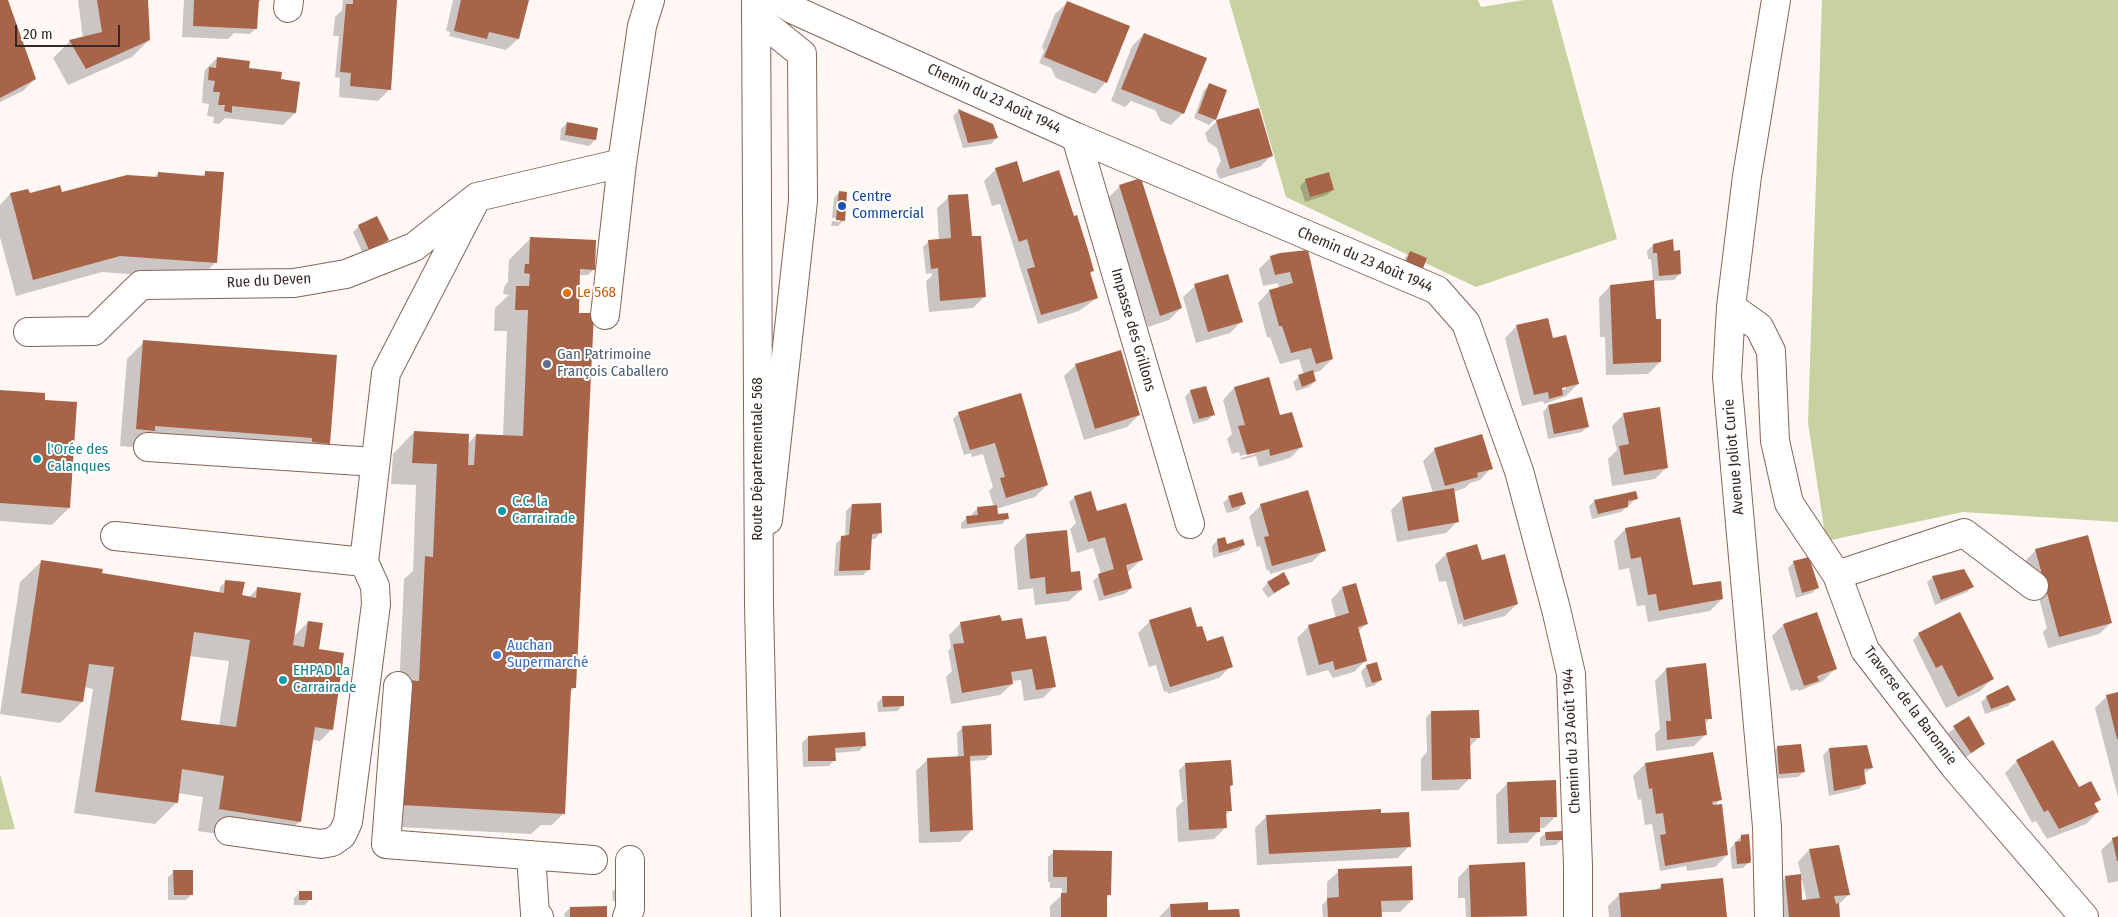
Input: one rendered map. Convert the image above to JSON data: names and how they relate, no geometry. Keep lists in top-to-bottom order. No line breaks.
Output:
{"streets":{"street":["Chemin du 23 Août 1944","Rue du Deven","Impasse des Grillons","Avenue Joliot Curie","Route Départementale 568","Traverse de la Baronnie"]},"crossings":[["Chemin du 23 Août 1944","Impasse des Grillons"],["Avenue Joliot Curie","Traverse de la Baronnie"]],"places":["Centre Commercial","Le 568","Gan Patrimoine François Caballero","l'Orée des Calanques","C.C. la Carrairade","Auchan Supermarché","EHPAD La Carrairade"],"scale_bar":"20 m"}
